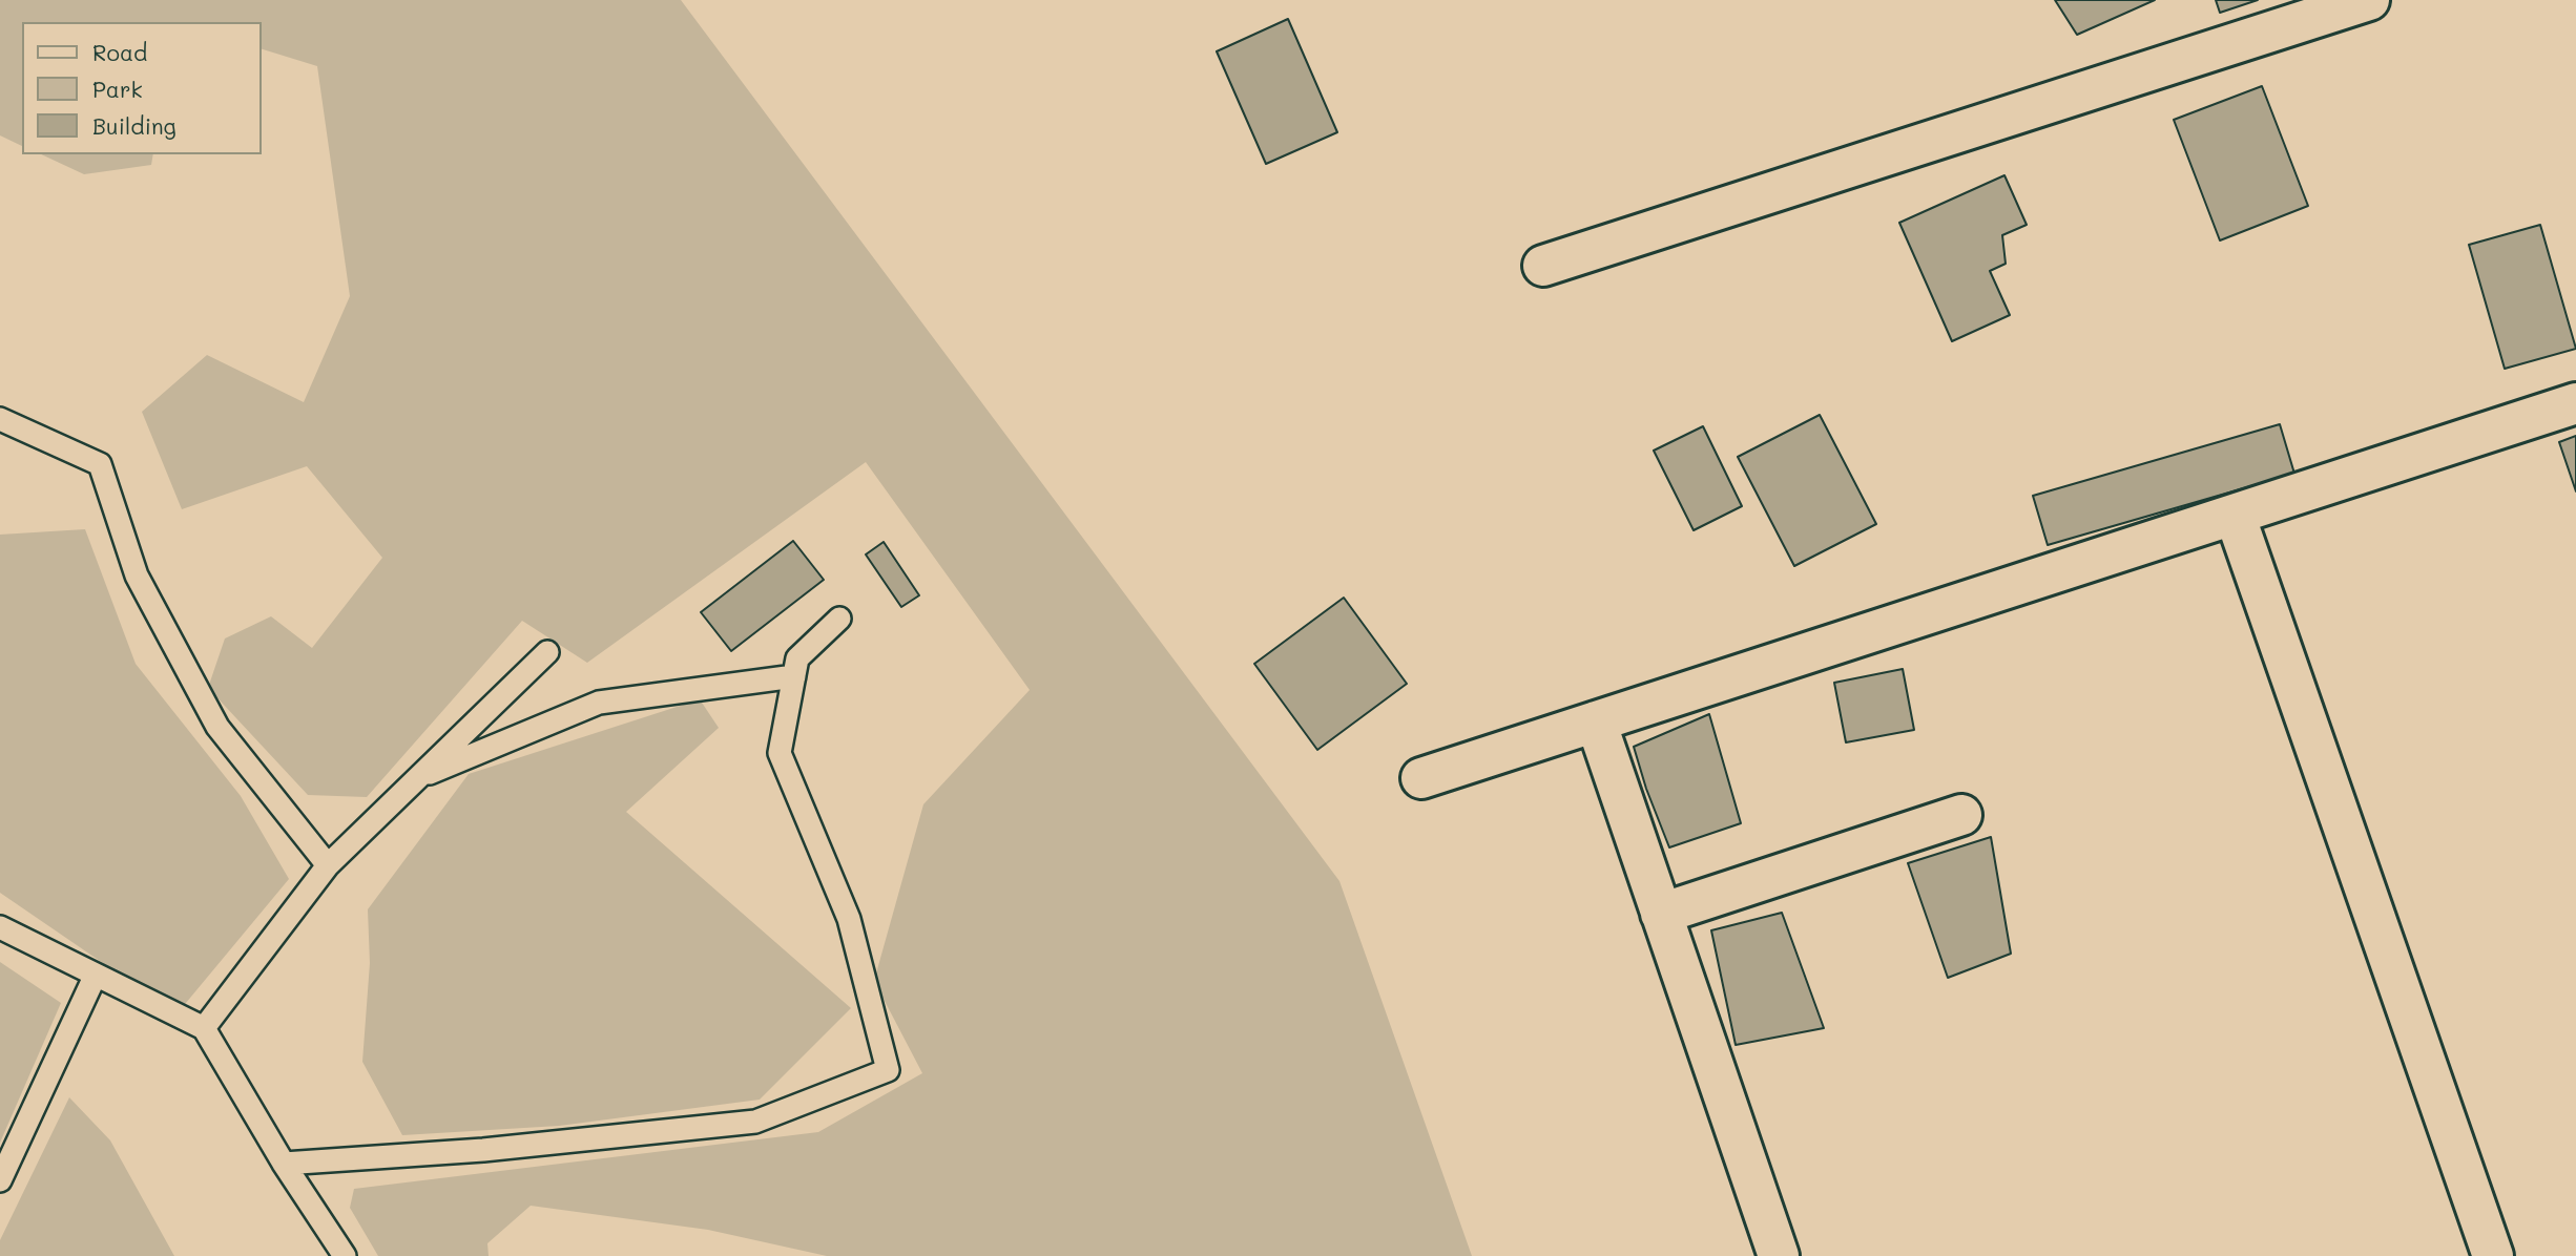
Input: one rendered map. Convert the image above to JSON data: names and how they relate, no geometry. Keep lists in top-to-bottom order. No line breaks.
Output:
{"legend":["Road","Park","Building"]}
